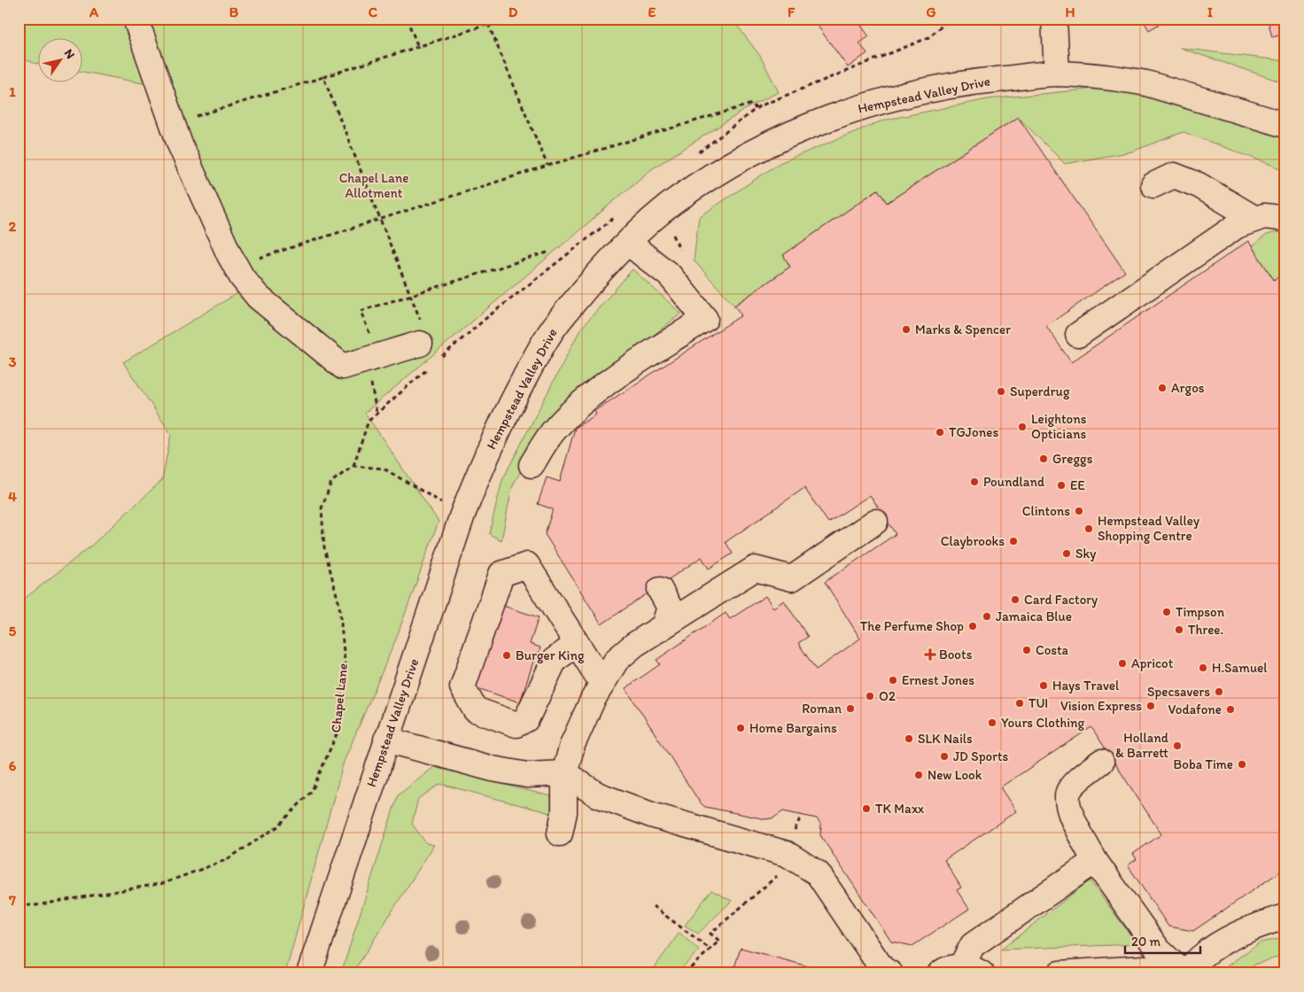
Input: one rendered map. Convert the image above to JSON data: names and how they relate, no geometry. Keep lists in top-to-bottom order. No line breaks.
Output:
{"streets":{"street":["Hempstead Valley Drive"],"path":["Chapel Lane"]},"crossings":[["Hempstead Valley Drive","Chapel Lane"]],"parks":["Chapel Lane Allotment"],"places":{"other":["Marks & Spencer","Argos","Superdrug","Leightons Opticians","TGJones","Greggs","Poundland","EE","Clintons","Hempstead Valley Shopping Centre","Claybrooks","Sky","Card Factory","Timpson","Jamaica Blue","The Perfume Shop","Three.","Costa","Burger King","Apricot","H.Samuel","Ernest Jones","Hays Travel","Specsavers","O2","TUI","Vision Express","Roman","Vodafone","Yours Clothing","Home Bargains","SLK Nails","Holland & Barrett","JD Sports","Boba Time","New Look","TK Maxx"],"health":["Boots"]},"scale_bar":"20 m","north":"top right","grid":{"columns":["A","B","C","D","E","F","G","H","I"],"rows":["1","2","3","4","5","6","7"]}}
